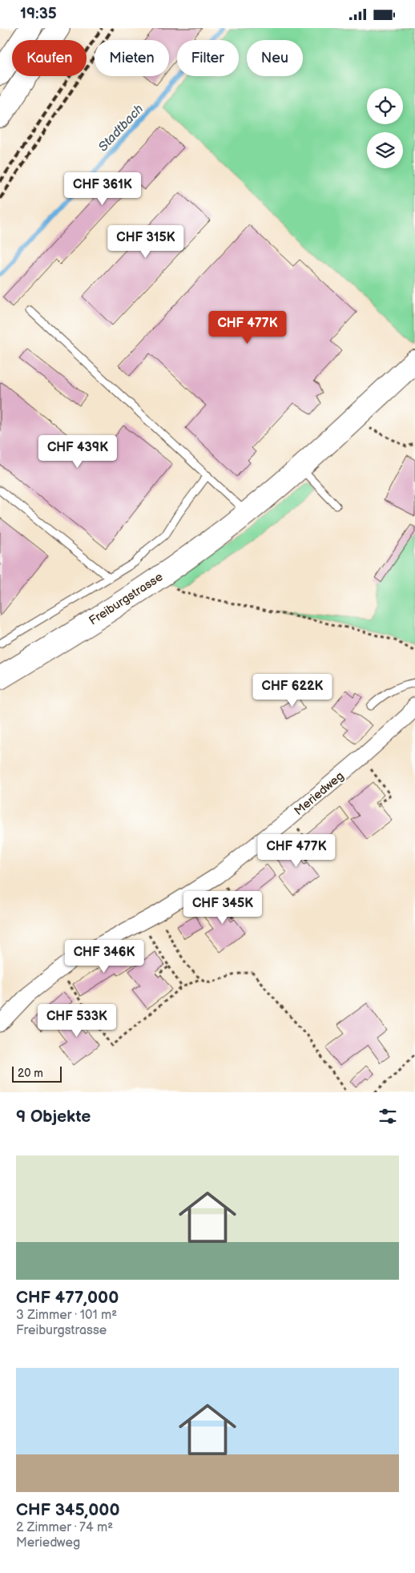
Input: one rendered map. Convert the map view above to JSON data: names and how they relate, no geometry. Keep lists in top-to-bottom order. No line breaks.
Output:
{"streets":{"main road":["Freiburgstrasse"],"street":["Meriedweg"]},"water":["Stadtbach"],"scale_bar":"20 m","page":{"status":"19:35","chip":["Kaufen","Mieten","Filter","Neu"],"price":["CHF 361K","CHF 315K","CHF 477K","CHF 439K","CHF 622K","CHF 477K","CHF 345K","CHF 346K","CHF 533K"],"scale":"20 m","heading":"9 Objekte","list":[{"name":"CHF 477,000","note":"3 Zimmer · 101 m² · Freiburgstrasse"},{"name":"CHF 345,000","note":"2 Zimmer · 74 m² · Meriedweg"}]}}
